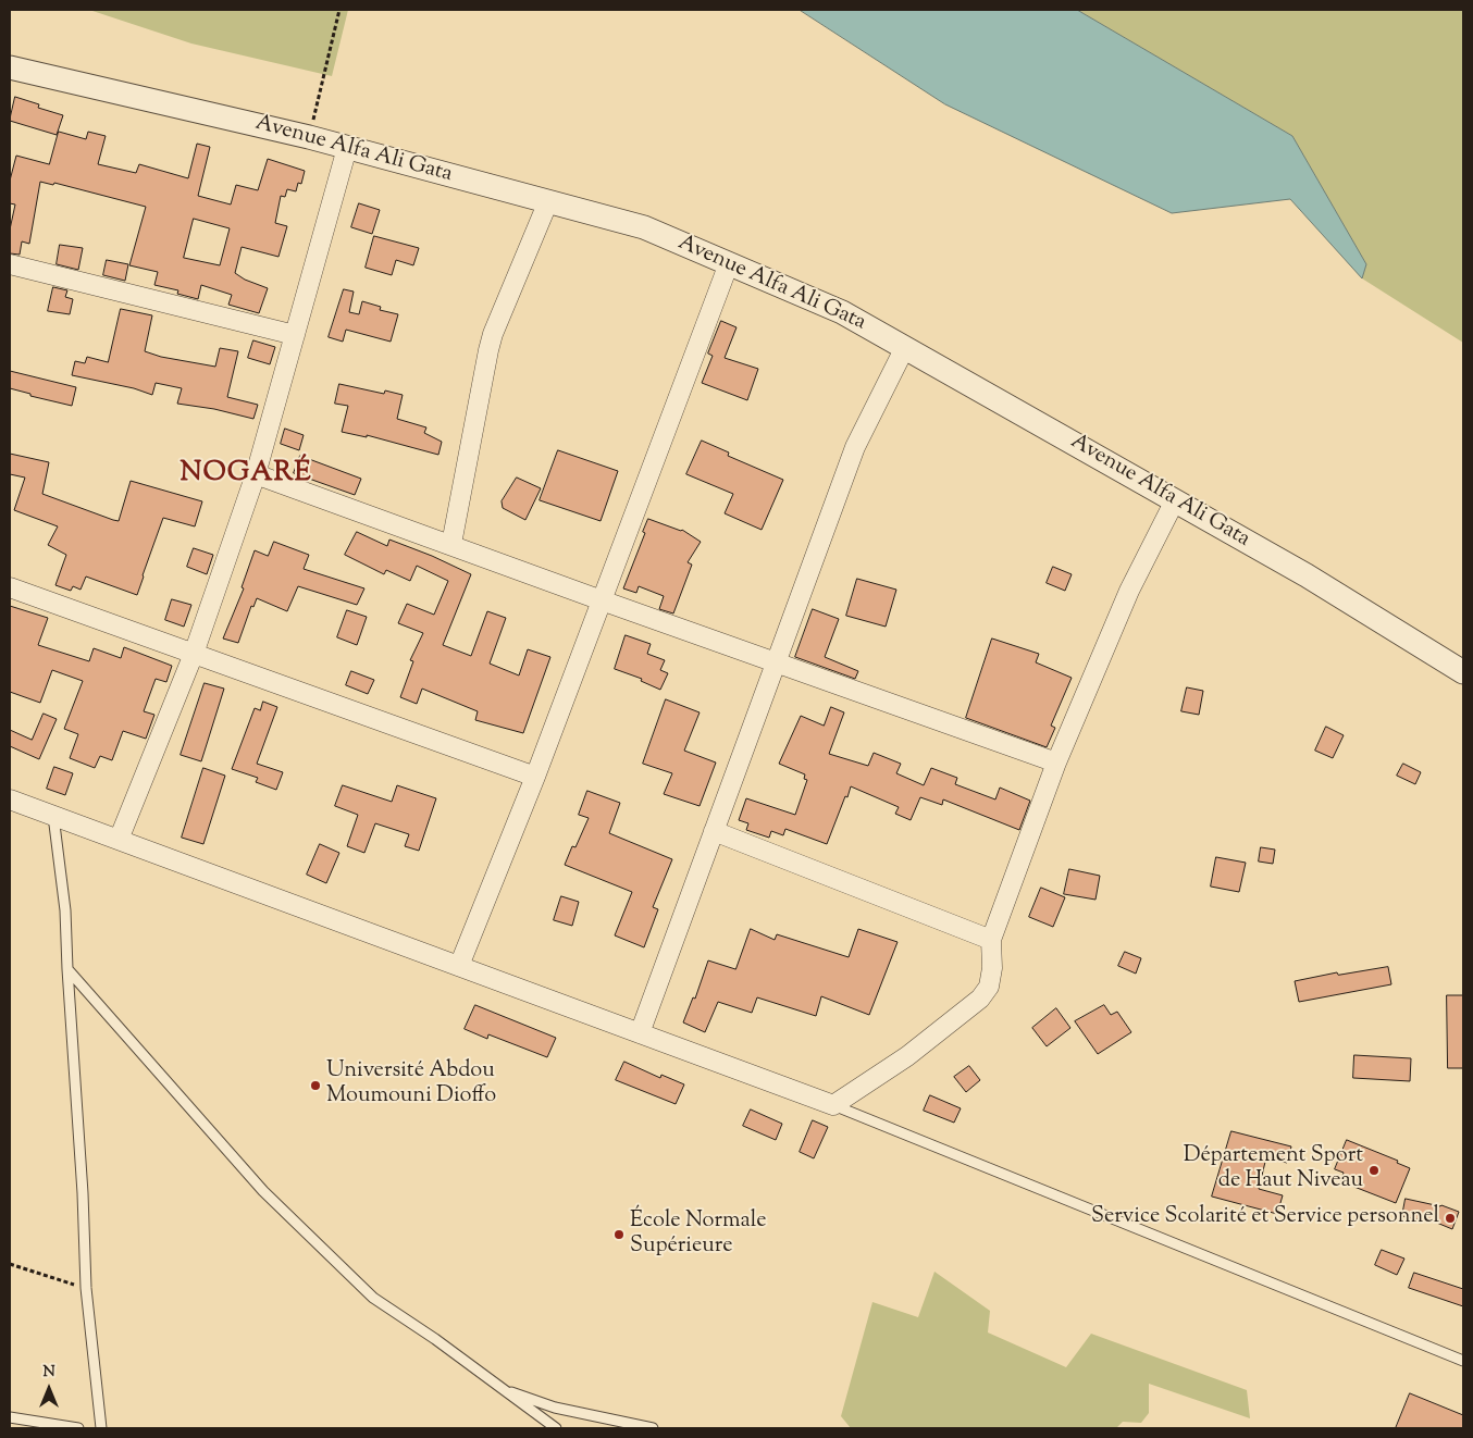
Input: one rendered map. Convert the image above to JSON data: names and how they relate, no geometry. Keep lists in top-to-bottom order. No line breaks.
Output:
{"streets":{"street":["Avenue Alfa Ali Gata"]},"districts":["NOGARÉ"],"places":["Université Abdou Moumouni Dioffo","Département Sport de Haut Niveau","Service Scolarité et Service personnel","École Normale Supérieure"],"north":"top"}
